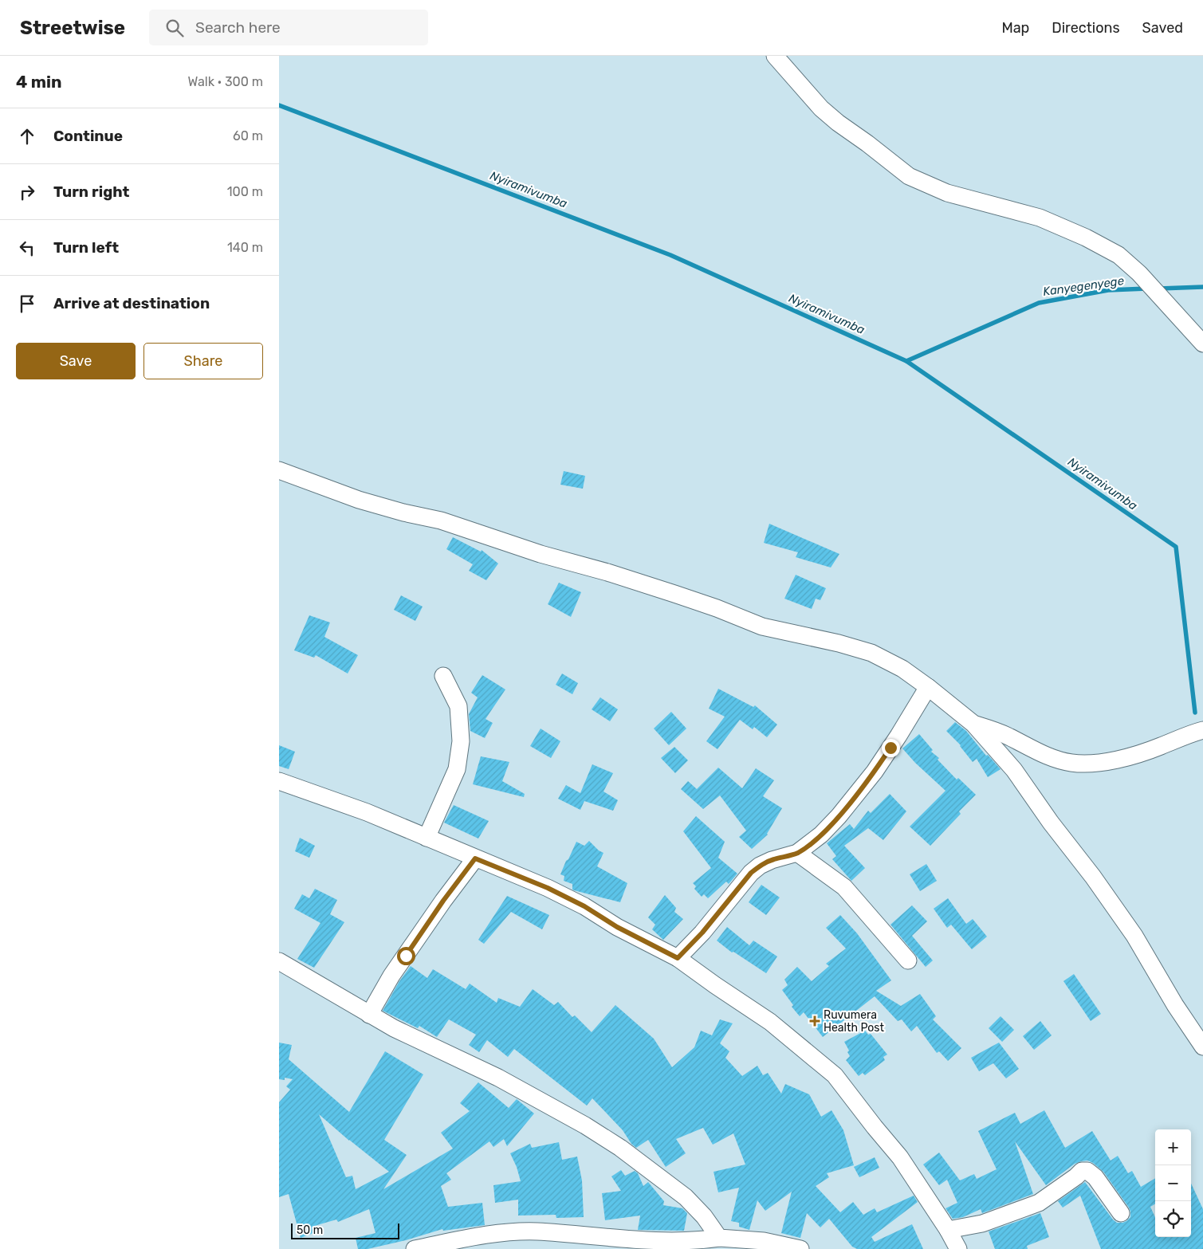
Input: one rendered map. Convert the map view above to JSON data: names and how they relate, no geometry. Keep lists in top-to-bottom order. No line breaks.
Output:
{"water":["Nyiramivumba","Kanyegenyege"],"places":{"health":["Ruvumera Health Post"]},"scale_bar":"50 m","page":{"header":"Streetwise","search":"Search here","nav":["Map","Directions","Saved"],"heading":["4 min","Walk · 300 m"],"list":[["Continue","60 m"],["Turn right","100 m"],["Turn left","140 m"],"Arrive at destination"],"buttons":["Save","Share"],"map_buttons":["+","−"],"scale":"50 m"}}
